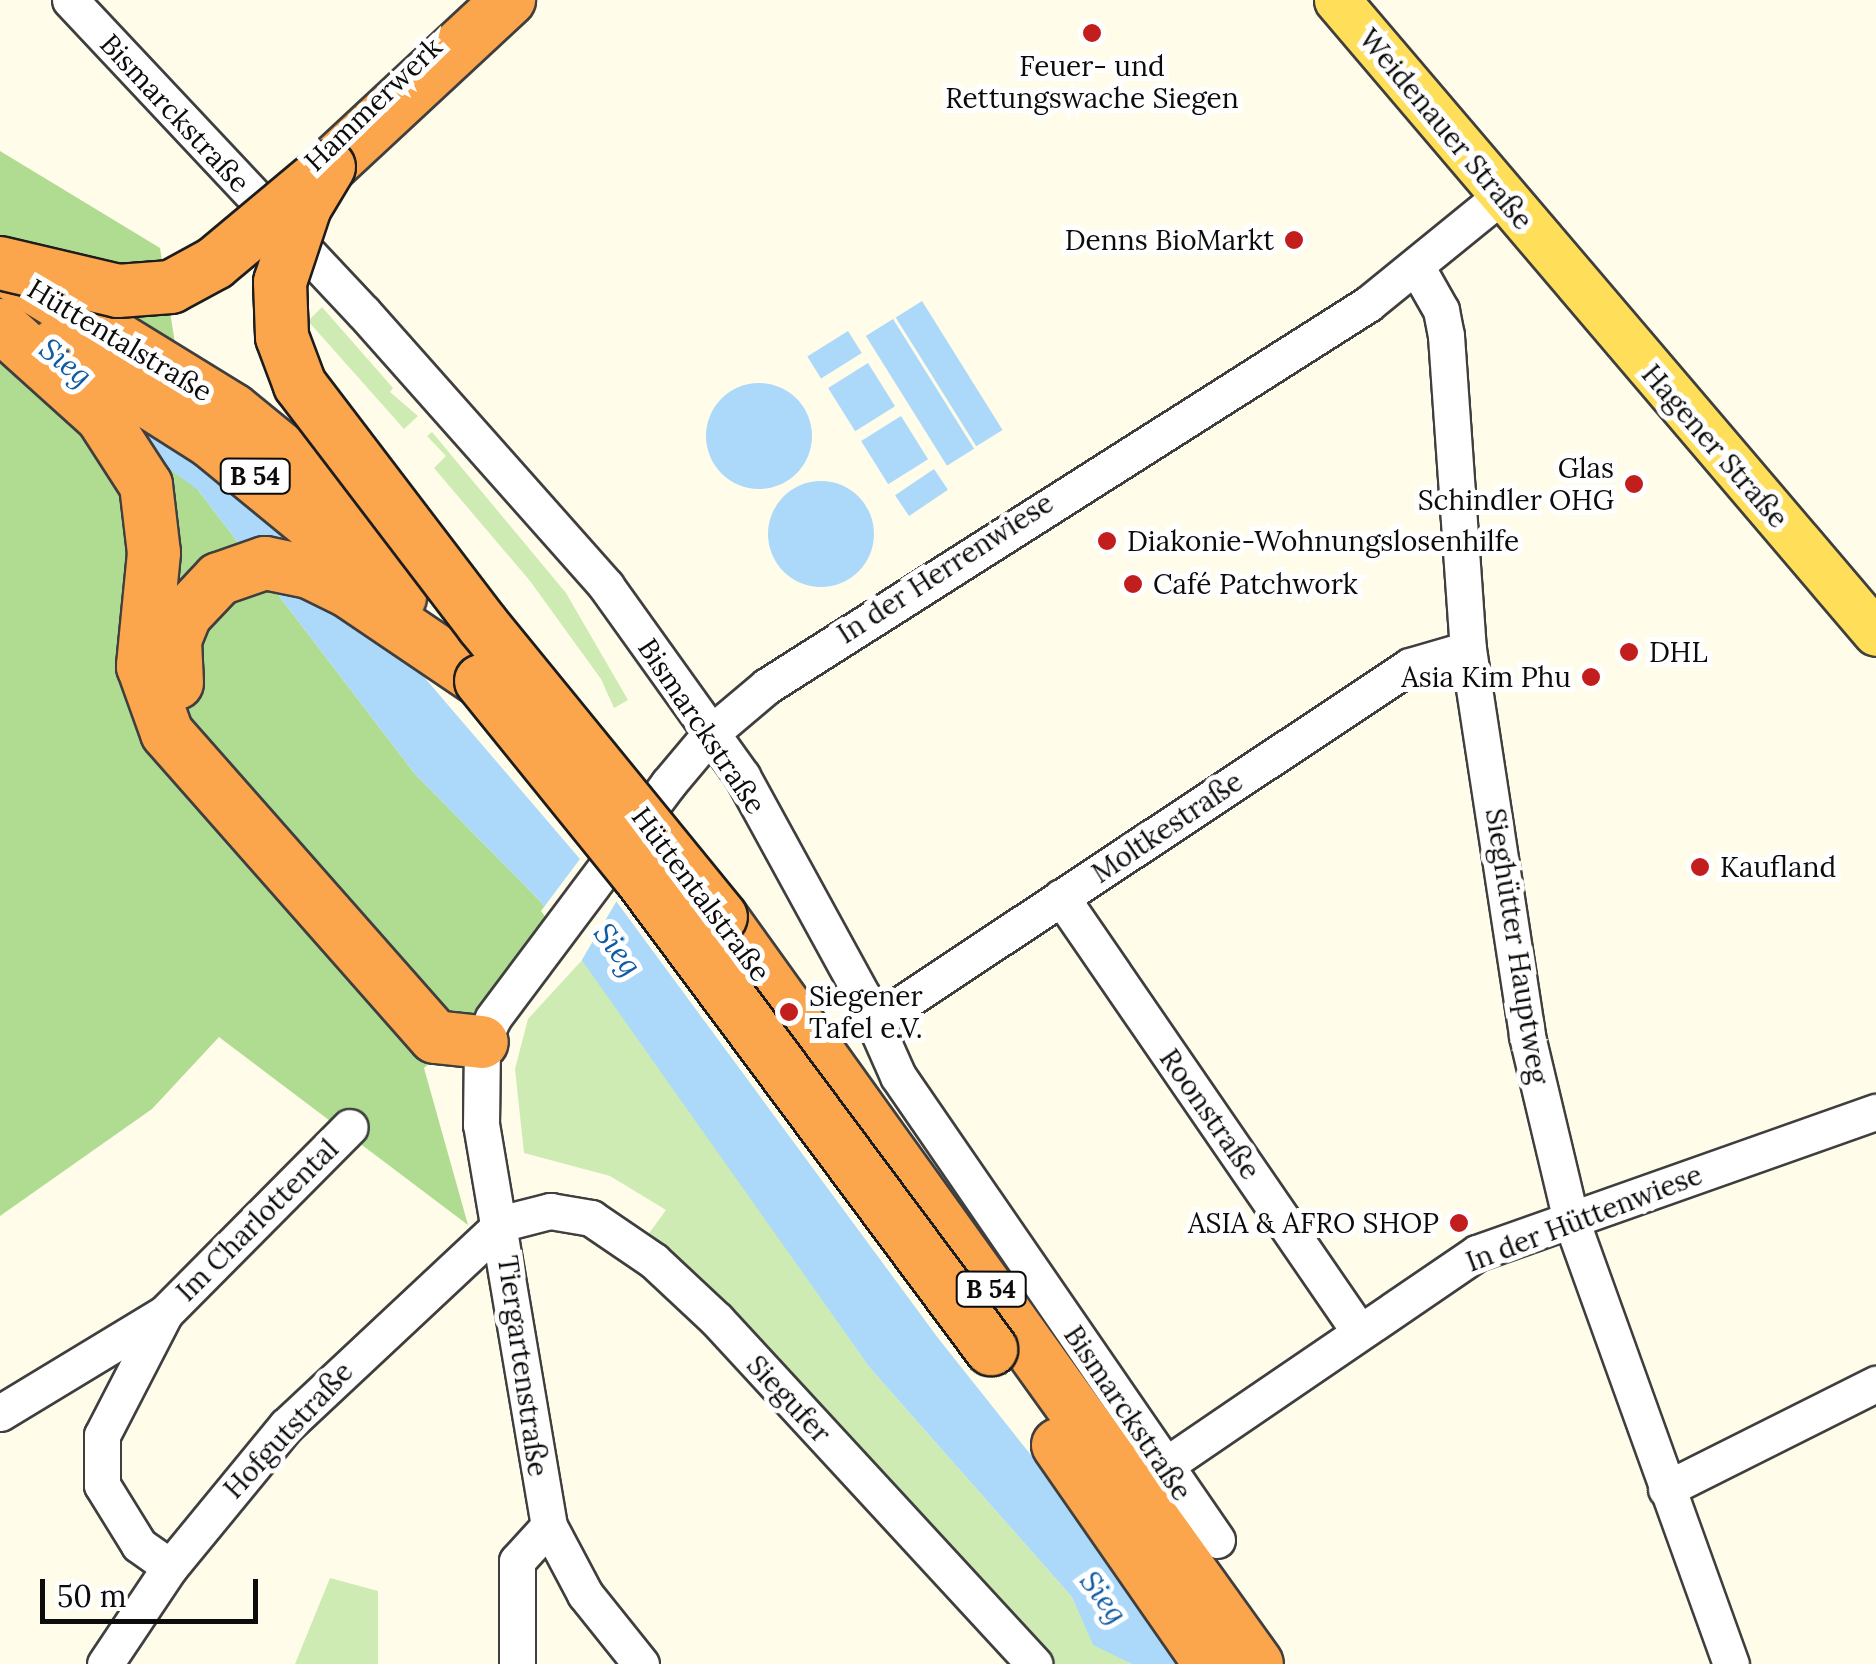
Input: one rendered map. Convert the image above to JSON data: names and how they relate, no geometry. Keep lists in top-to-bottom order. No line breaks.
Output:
{"streets":{"highway":["Hüttentalstraße","B 54"],"main road":["Weidenauer Straße","Hagener Straße"],"street":["Hammerwerk","Bismarckstraße","In der Herrenwiese","Moltkestraße","Sieghütter Hauptweg","Roonstraße","In der Hüttenwiese","Im Charlottental","Tiergartenstraße","Siegufer","Hofgutstraße"]},"crossings":[["Hammerwerk","Bismarckstraße"],["Bismarckstraße","In der Herrenwiese"],["Bismarckstraße","Moltkestraße"],["Bismarckstraße","In der Hüttenwiese"],["Weidenauer Straße","Hagener Straße"],["Weidenauer Straße","In der Herrenwiese"],["In der Herrenwiese","Sieghütter Hauptweg"],["In der Herrenwiese","Tiergartenstraße"],["Moltkestraße","Sieghütter Hauptweg"],["Moltkestraße","Roonstraße"],["Sieghütter Hauptweg","In der Hüttenwiese"],["Roonstraße","In der Hüttenwiese"],["Im Charlottental","Hofgutstraße"],["Tiergartenstraße","Siegufer"],["Tiergartenstraße","Hofgutstraße"],["Siegufer","Hofgutstraße"]],"water":["Sieg"],"places":["Feuer- und Rettungswache Siegen","Denns BioMarkt","Glas Schindler OHG","Diakonie-Wohnungslosenhilfe","Café Patchwork","DHL","Asia Kim Phu","Kaufland","Siegener Tafel e.V.","ASIA & AFRO SHOP"],"scale_bar":"50 m"}
